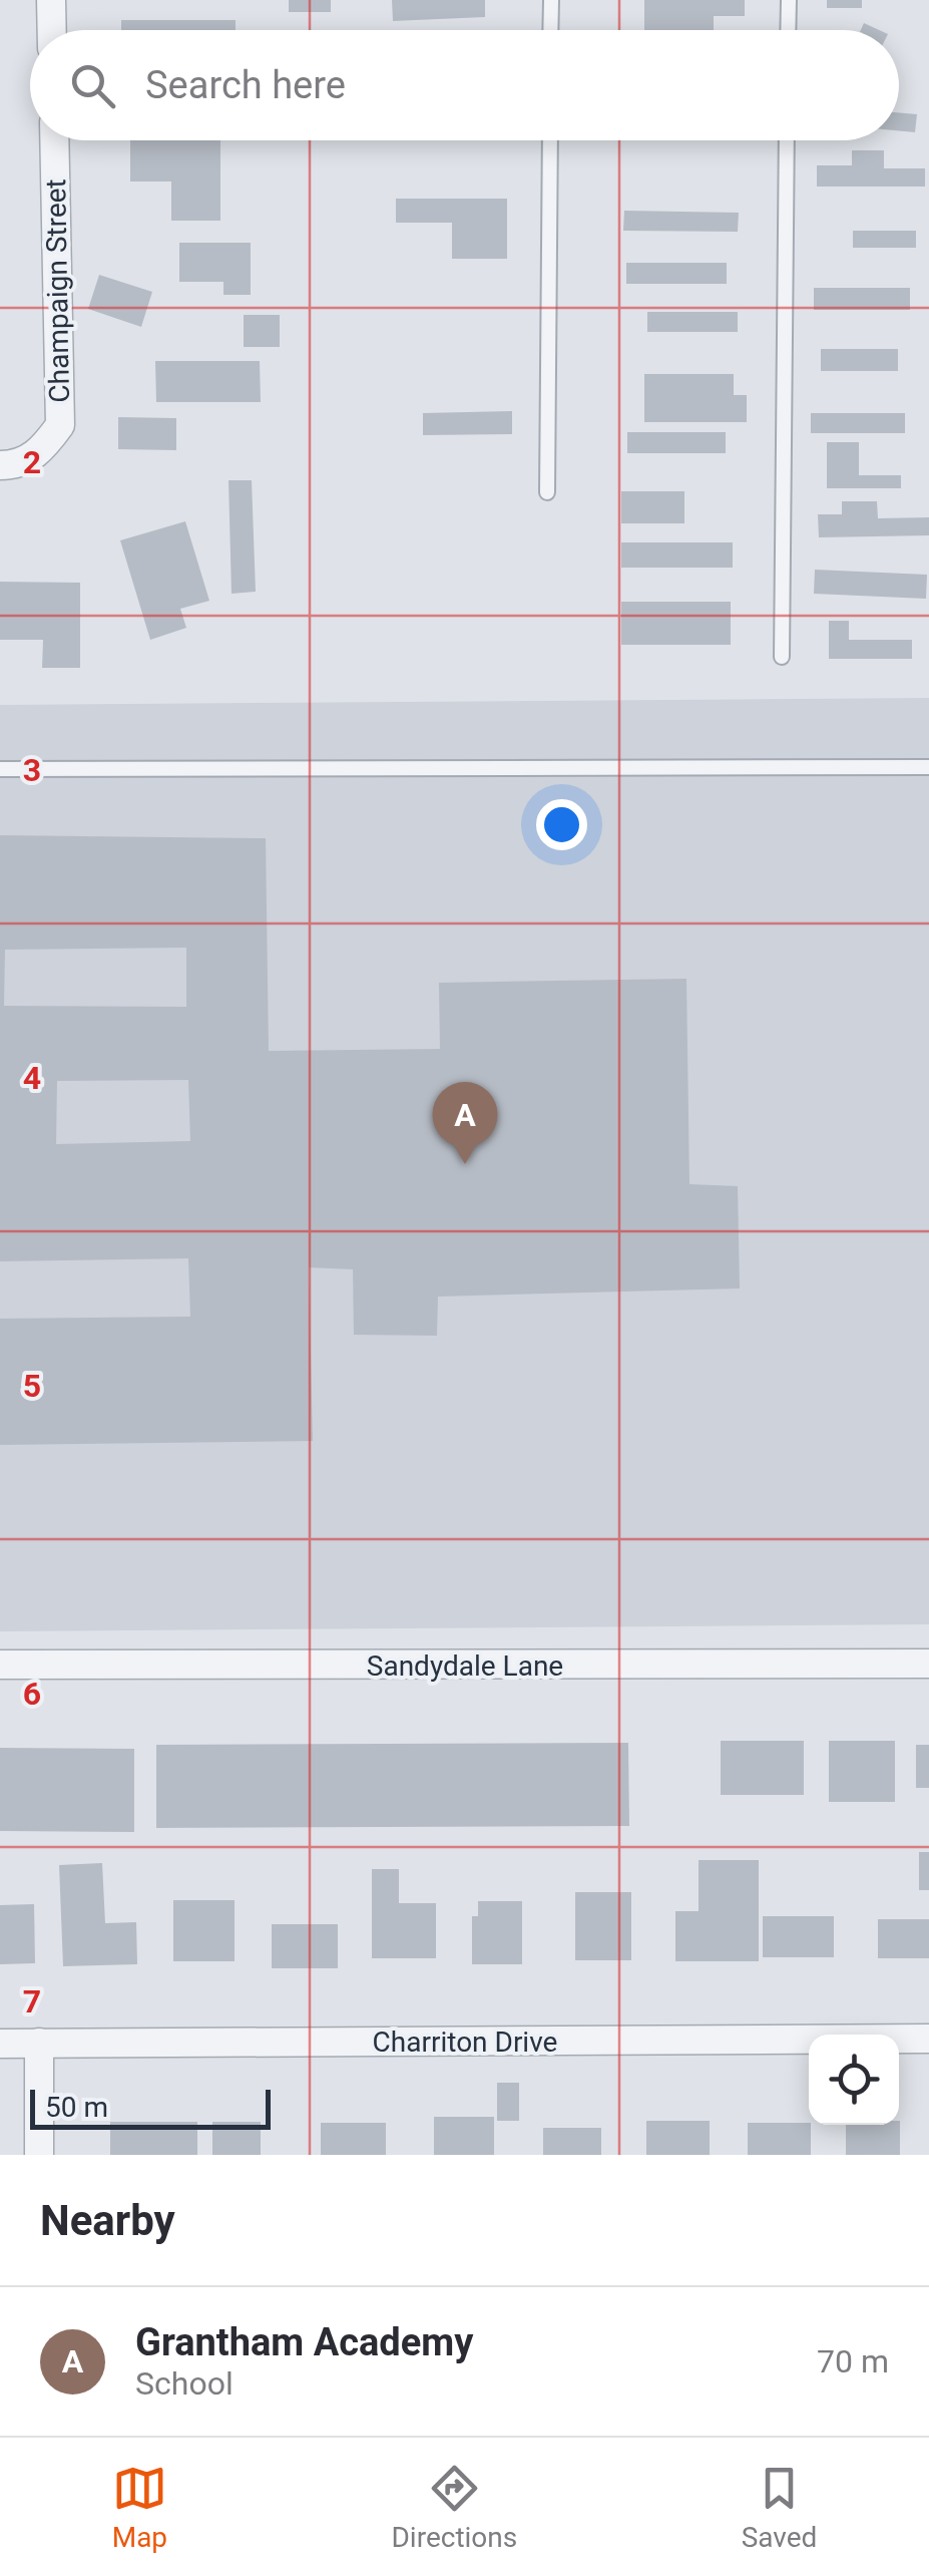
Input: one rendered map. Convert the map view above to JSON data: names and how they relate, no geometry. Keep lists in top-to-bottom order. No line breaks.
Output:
{"streets":{"street":["Champaign Street","Sandydale Lane","Charriton Drive"]},"scale_bar":"50 m","page":{"search":"Search here","pins":"A","scale":"50 m","heading":"Nearby","list":[{"mark":"A","name":"Grantham Academy","note":"School","value":"70 m"}],"nav":["Map","Directions","Saved"]},"grid":{"rows":["2","3","4","5","6","7"]}}
